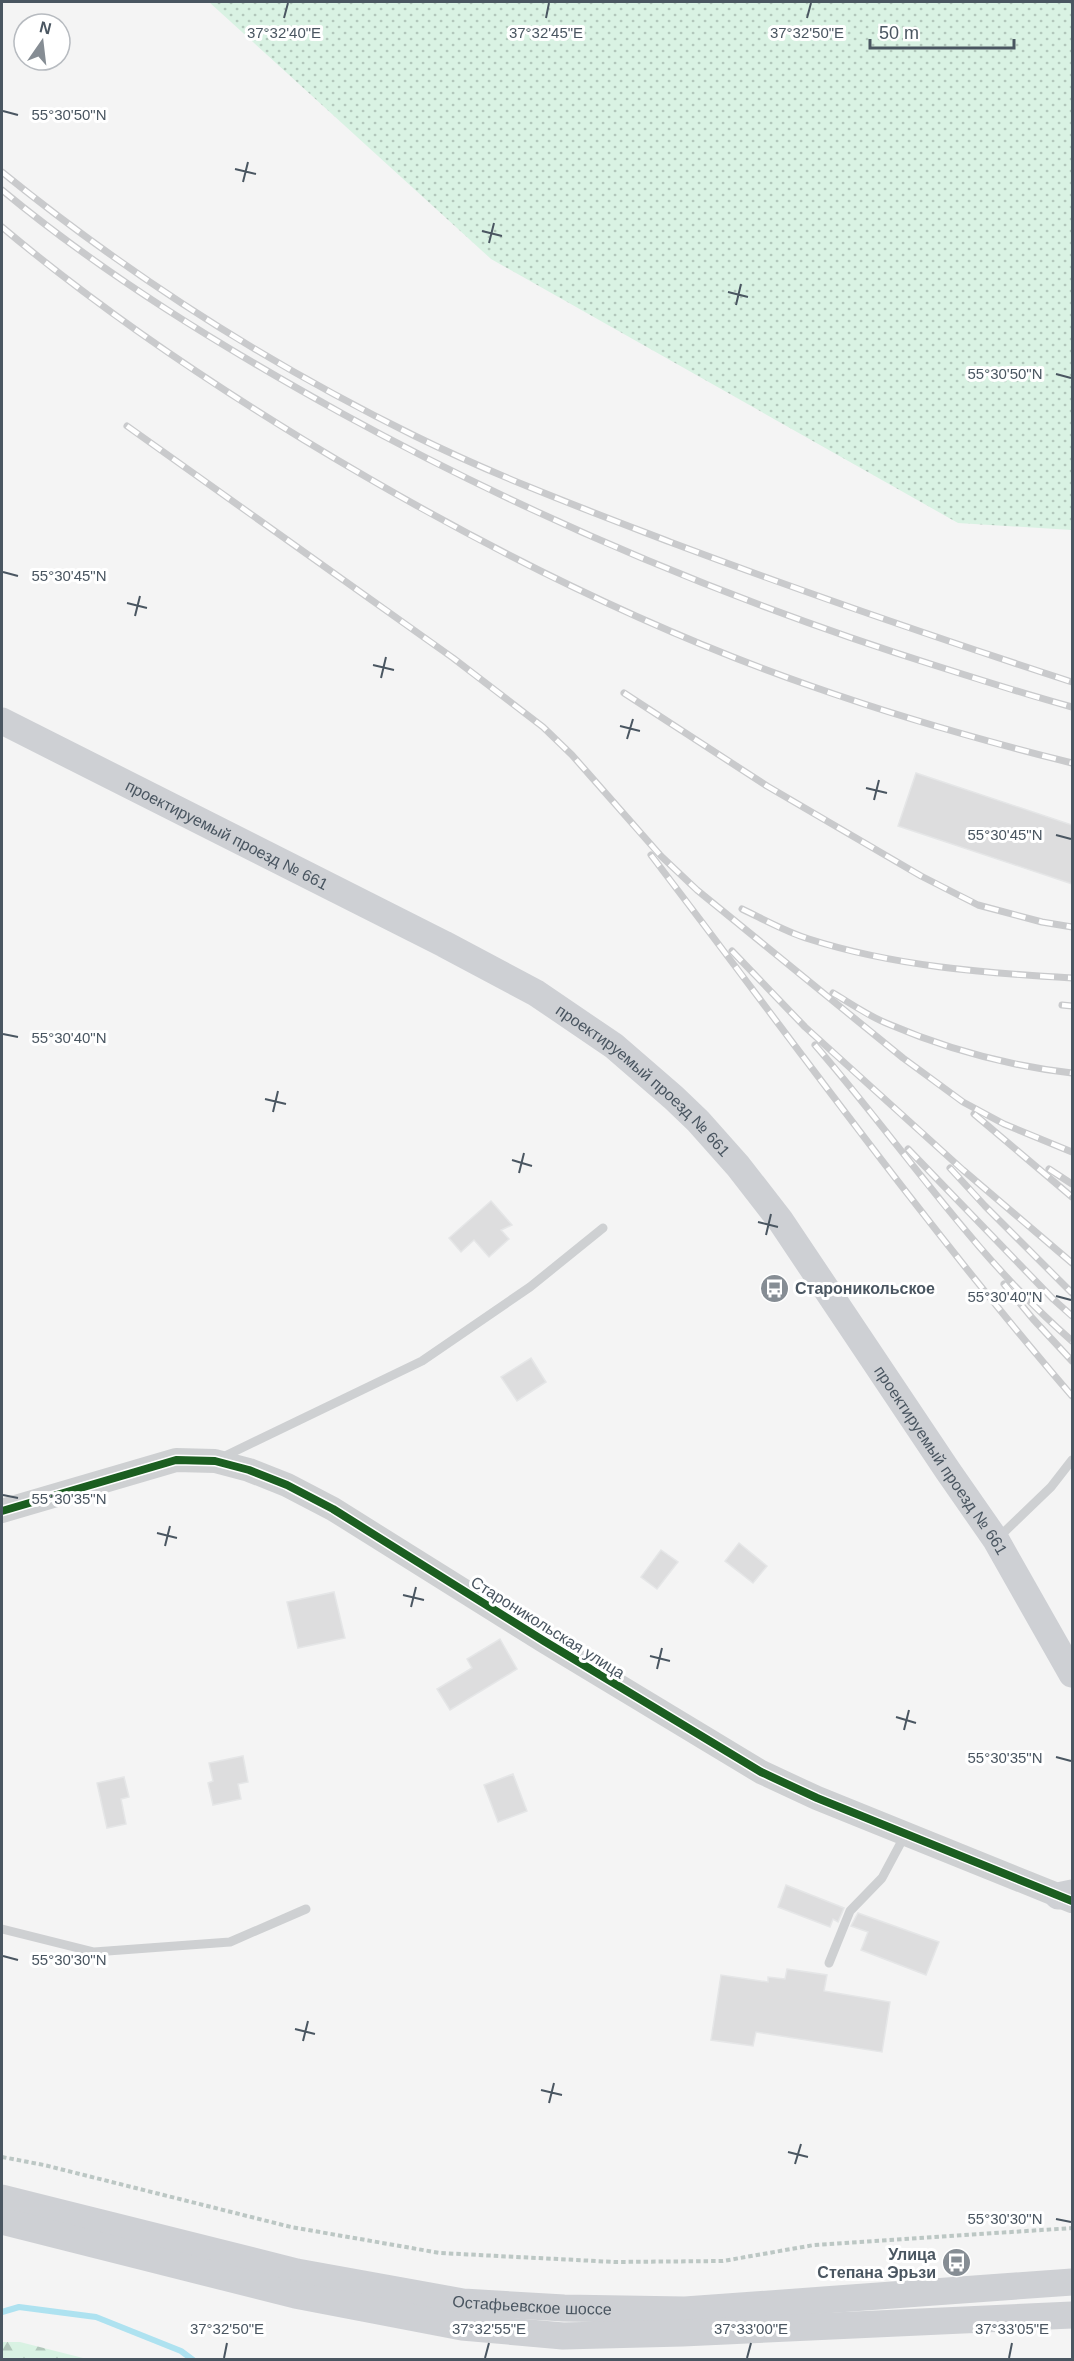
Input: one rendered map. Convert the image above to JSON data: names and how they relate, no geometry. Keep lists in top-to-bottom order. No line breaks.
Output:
{"streets":{"main road":["проектируемый проезд № 661","Остафьевское шоссе"],"street":["Староникольская улица"]},"places":{"bus stop":["Староникольское","Улица Степана Эрьзи"]},"scale_bar":"50 m","north":"top","coordinates":["37°32'40\"E","37°32'45\"E","37°32'50\"E","55°30'50\"N","55°30'45\"N","55°30'40\"N","55°30'35\"N","55°30'30\"N","37°32'55\"E","37°33'00\"E","37°33'05\"E"]}
